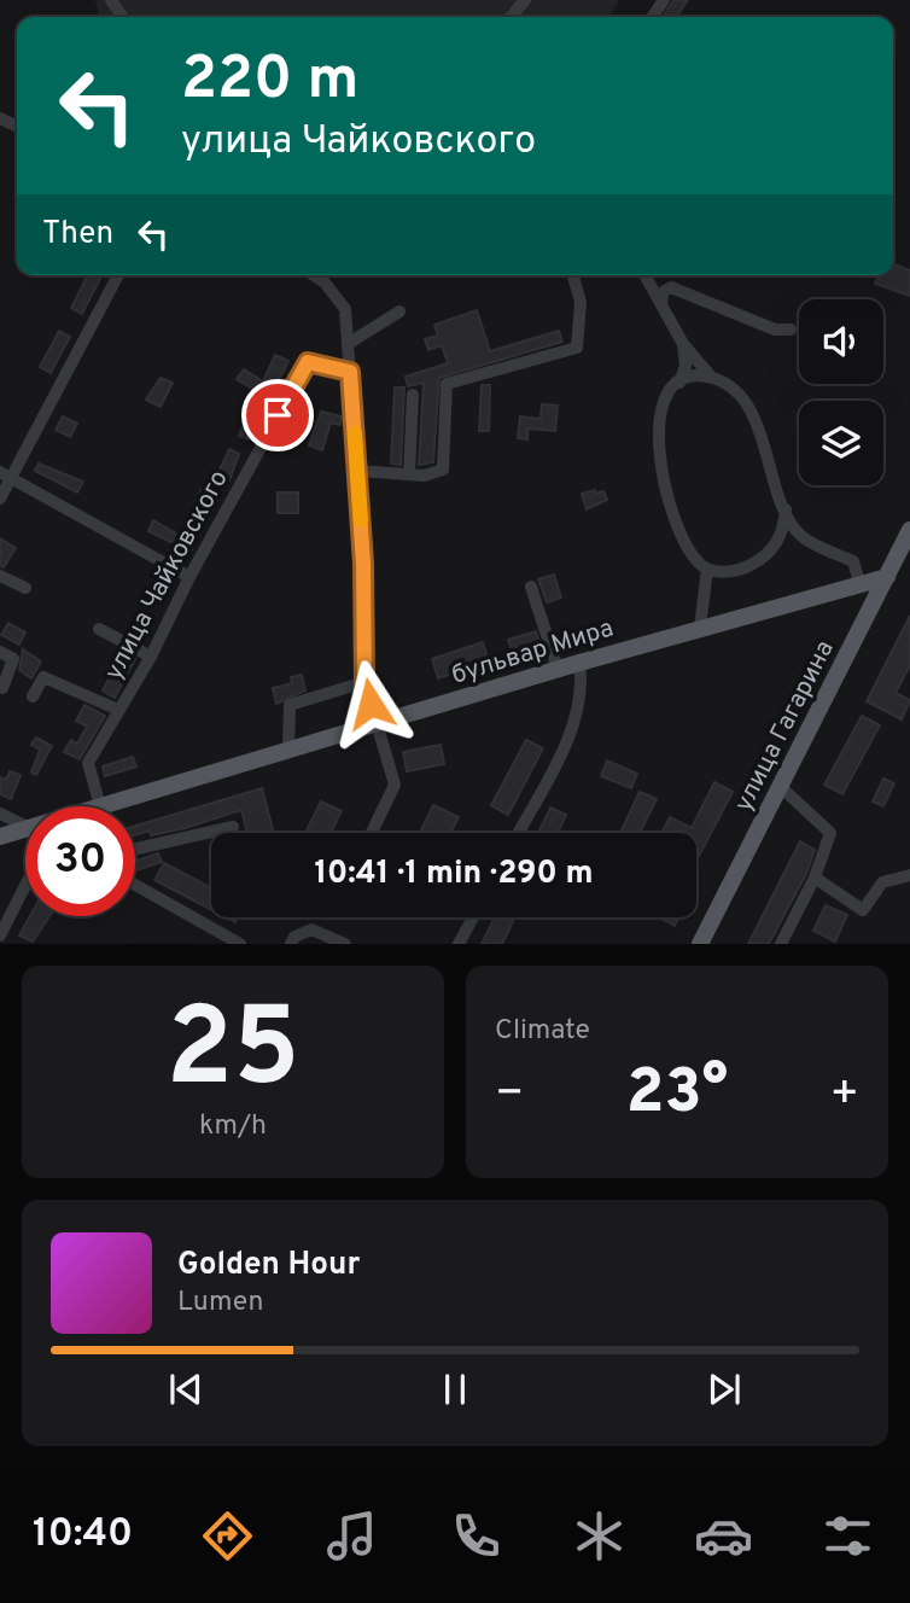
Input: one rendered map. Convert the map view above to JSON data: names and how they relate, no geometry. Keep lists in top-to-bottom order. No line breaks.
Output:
{"streets":{"main road":["бульвар Мира","улица Гагарина"],"street":["улица Чайковского"]},"crossings":[["улица Чайковского","бульвар Мира"],["бульвар Мира","улица Гагарина"]],"page":{"turn":["220 m","улица Чайковского"],"then":"Then","limit":"30","trip":"10:41 · 1 min · 290 m","tile":[["25","km/h"],"Climate"],"heat":["−","23°","+"],"song":["Golden Hour","Lumen"],"tabs":"10:40"}}
